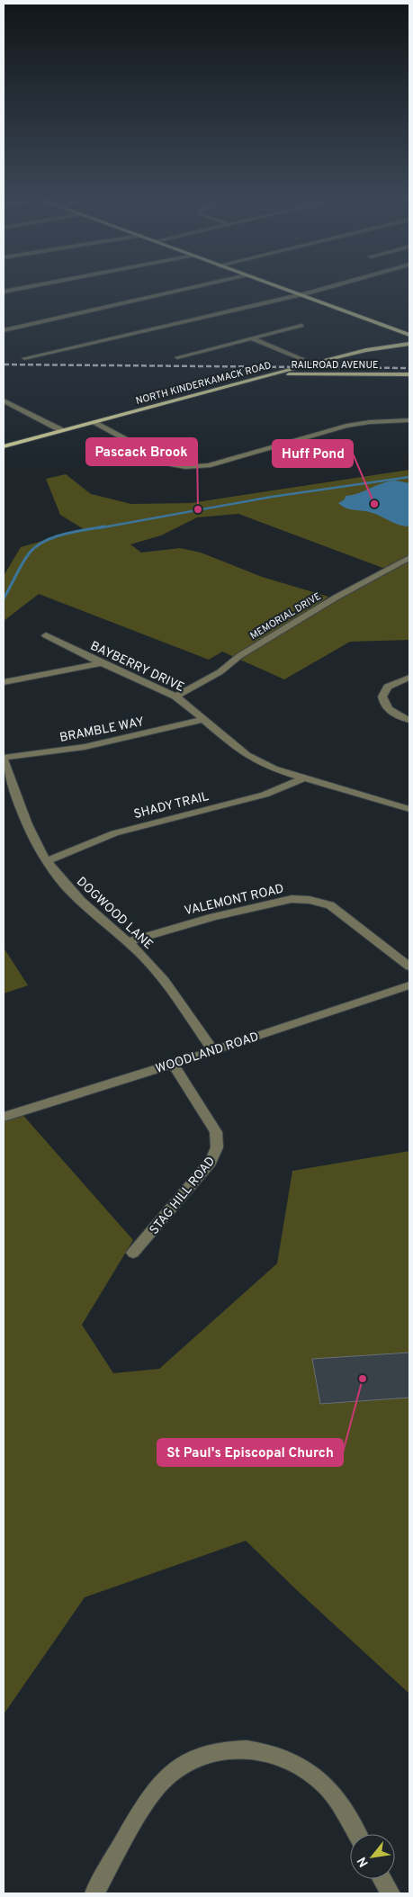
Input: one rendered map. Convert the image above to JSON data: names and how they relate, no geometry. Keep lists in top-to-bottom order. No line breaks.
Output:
{"streets":{"main road":["RAILROAD AVENUE","NORTH KINDERKAMACK ROAD"],"street":["MEMORIAL DRIVE","BAYBERRY DRIVE","BRAMBLE WAY","SHADY TRAIL","VALEMONT ROAD","DOGWOOD LANE","WOODLAND ROAD","STAG HILL ROAD"]},"crossings":[["RAILROAD AVENUE","NORTH KINDERKAMACK ROAD"],["MEMORIAL DRIVE","BAYBERRY DRIVE"],["BAYBERRY DRIVE","BRAMBLE WAY"],["BAYBERRY DRIVE","SHADY TRAIL"],["BRAMBLE WAY","DOGWOOD LANE"],["SHADY TRAIL","DOGWOOD LANE"],["VALEMONT ROAD","DOGWOOD LANE"],["DOGWOOD LANE","WOODLAND ROAD"],["WOODLAND ROAD","STAG HILL ROAD"]],"places":["Huff Pond","Pascack Brook","St Paul's Episcopal Church"],"north":"bottom left"}
